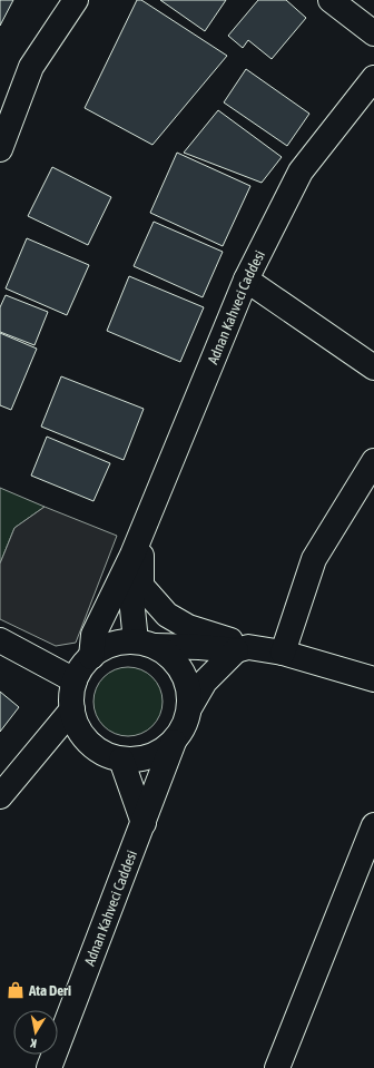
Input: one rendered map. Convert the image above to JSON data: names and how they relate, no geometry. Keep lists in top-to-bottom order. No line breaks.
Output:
{"streets":{"street":["Adnan Kahveci Caddesi"]},"places":{"shop":["Ata Deri"]},"north":"bottom"}
